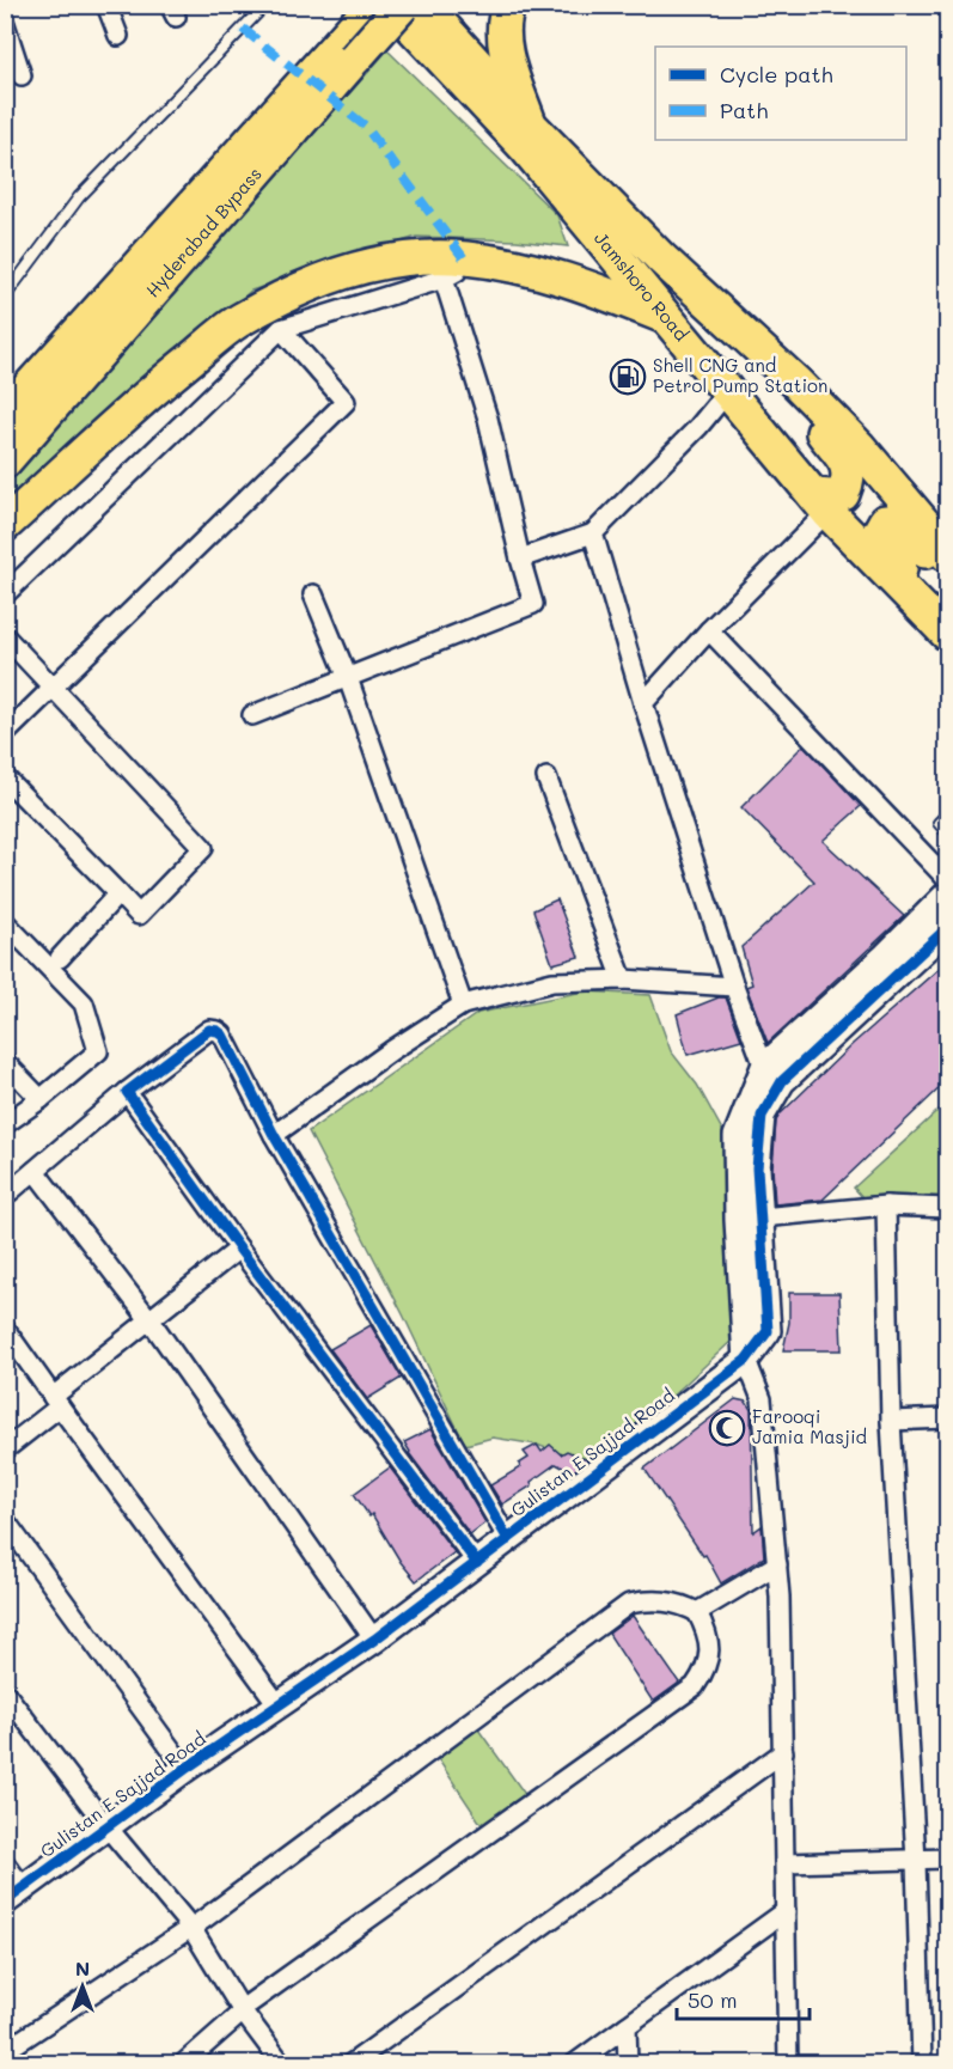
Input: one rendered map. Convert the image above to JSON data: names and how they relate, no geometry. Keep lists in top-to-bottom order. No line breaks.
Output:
{"streets":{"highway":["Hyderabad Bypass","Jamshoro Road"],"street":["Gulistan E Sajjad Road"]},"places":{"fuel station":["Shell CNG and Petrol Pump Station"],"mosque":["Farooqi Jamia Masjid"]},"legend":["Cycle path","Path"],"scale_bar":"50 m","north":"top"}
